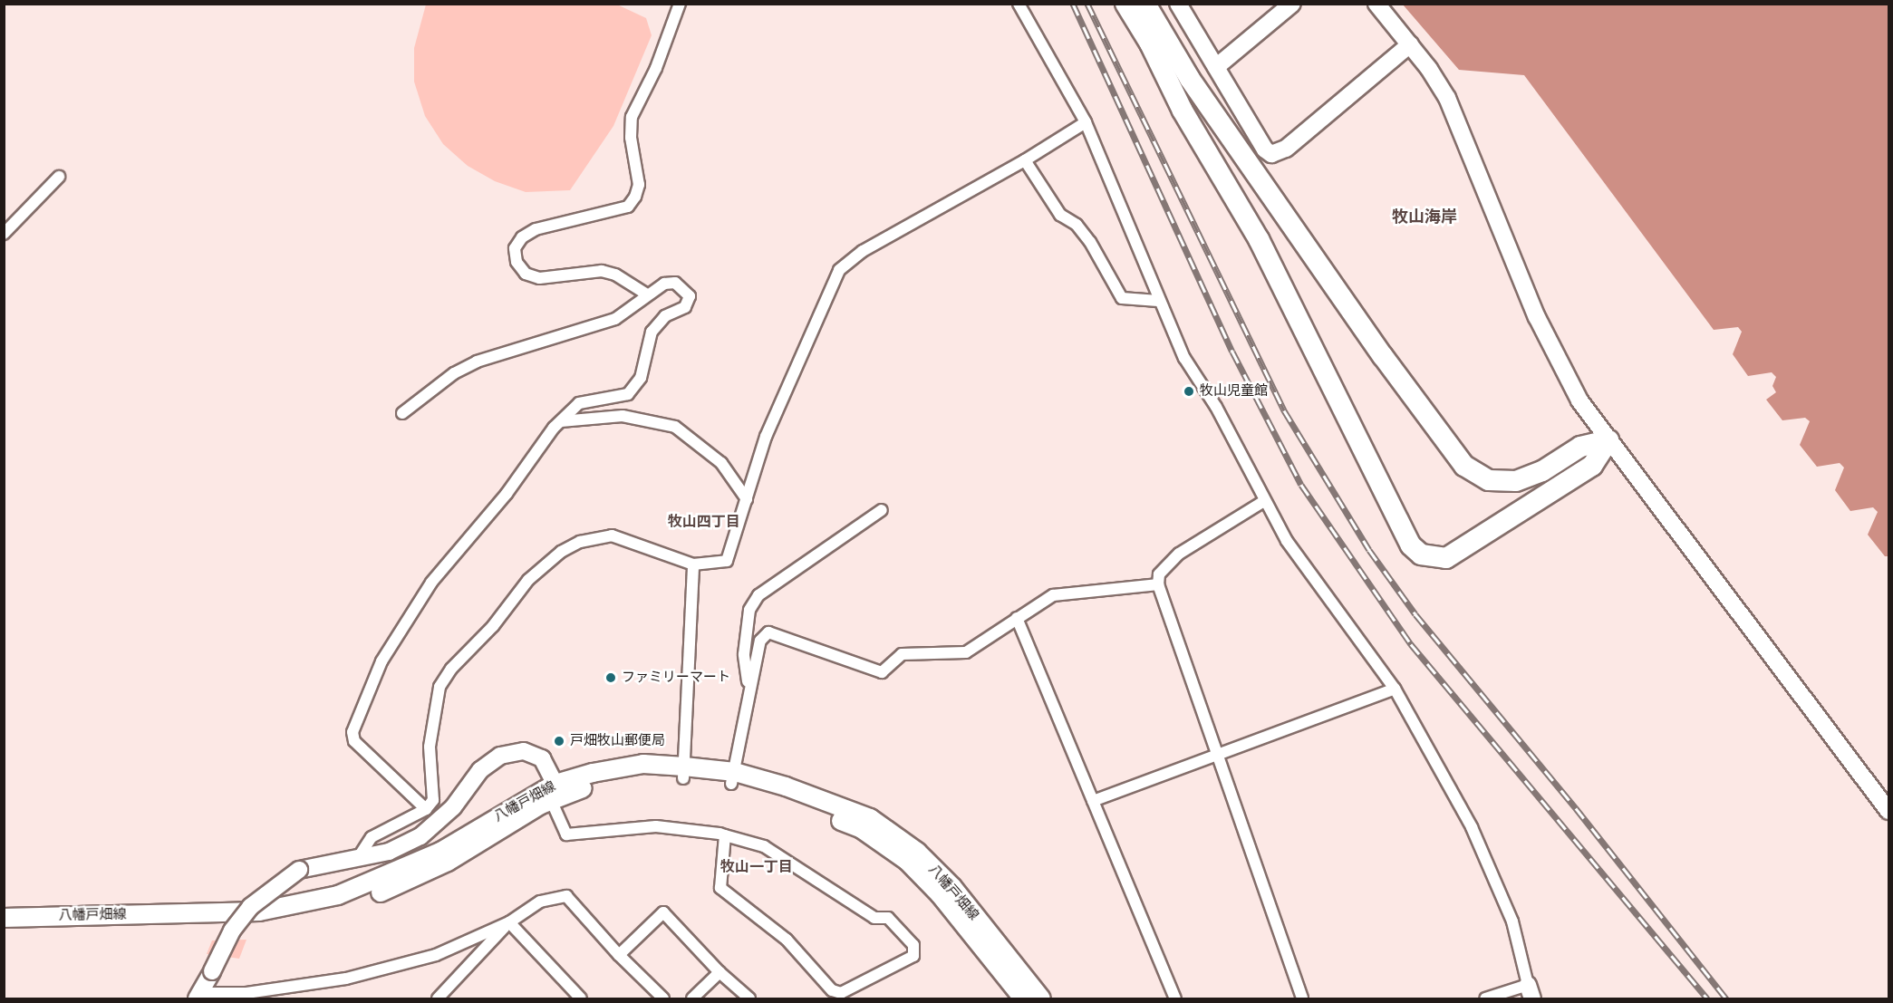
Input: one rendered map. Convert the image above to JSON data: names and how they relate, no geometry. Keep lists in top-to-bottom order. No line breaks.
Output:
{"streets":{"main road":["八幡戸畑線"]},"districts":["牧山海岸","牧山四丁目","牧山一丁目"],"places":["牧山児童館","ファミリーマート","戸畑牧山郵便局"]}
